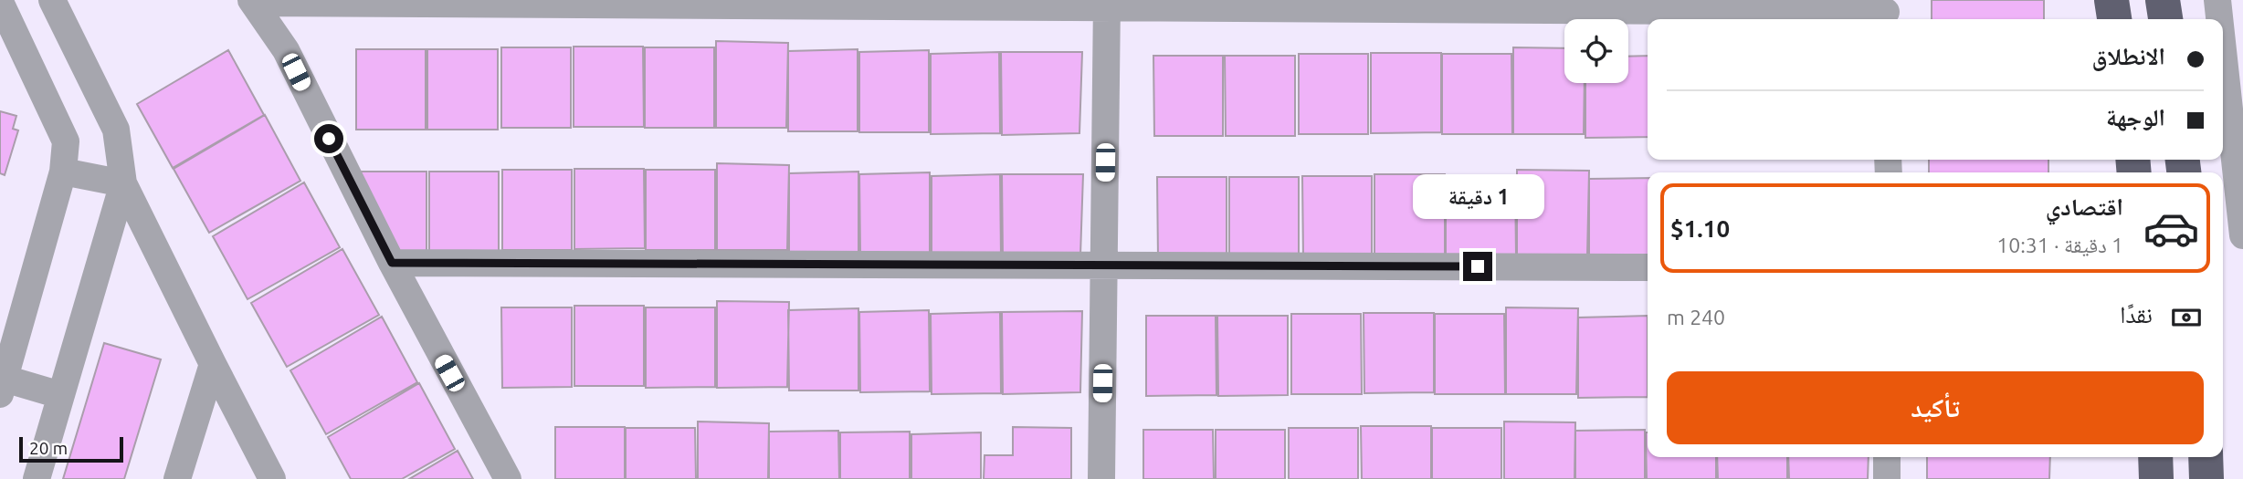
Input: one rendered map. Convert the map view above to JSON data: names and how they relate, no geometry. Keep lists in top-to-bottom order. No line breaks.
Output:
{"scale_bar":"20 m","page":{"banner":["الانطلاق","الوجهة"],"bubble":"1 دقيقة","list":[{"name":"اقتصادي","note":"1 دقيقة · 10:31","value":"$1.10"}],"pay":["نقدًا","240 m"],"buttons":"تأكيد","scale":"20 m"}}
